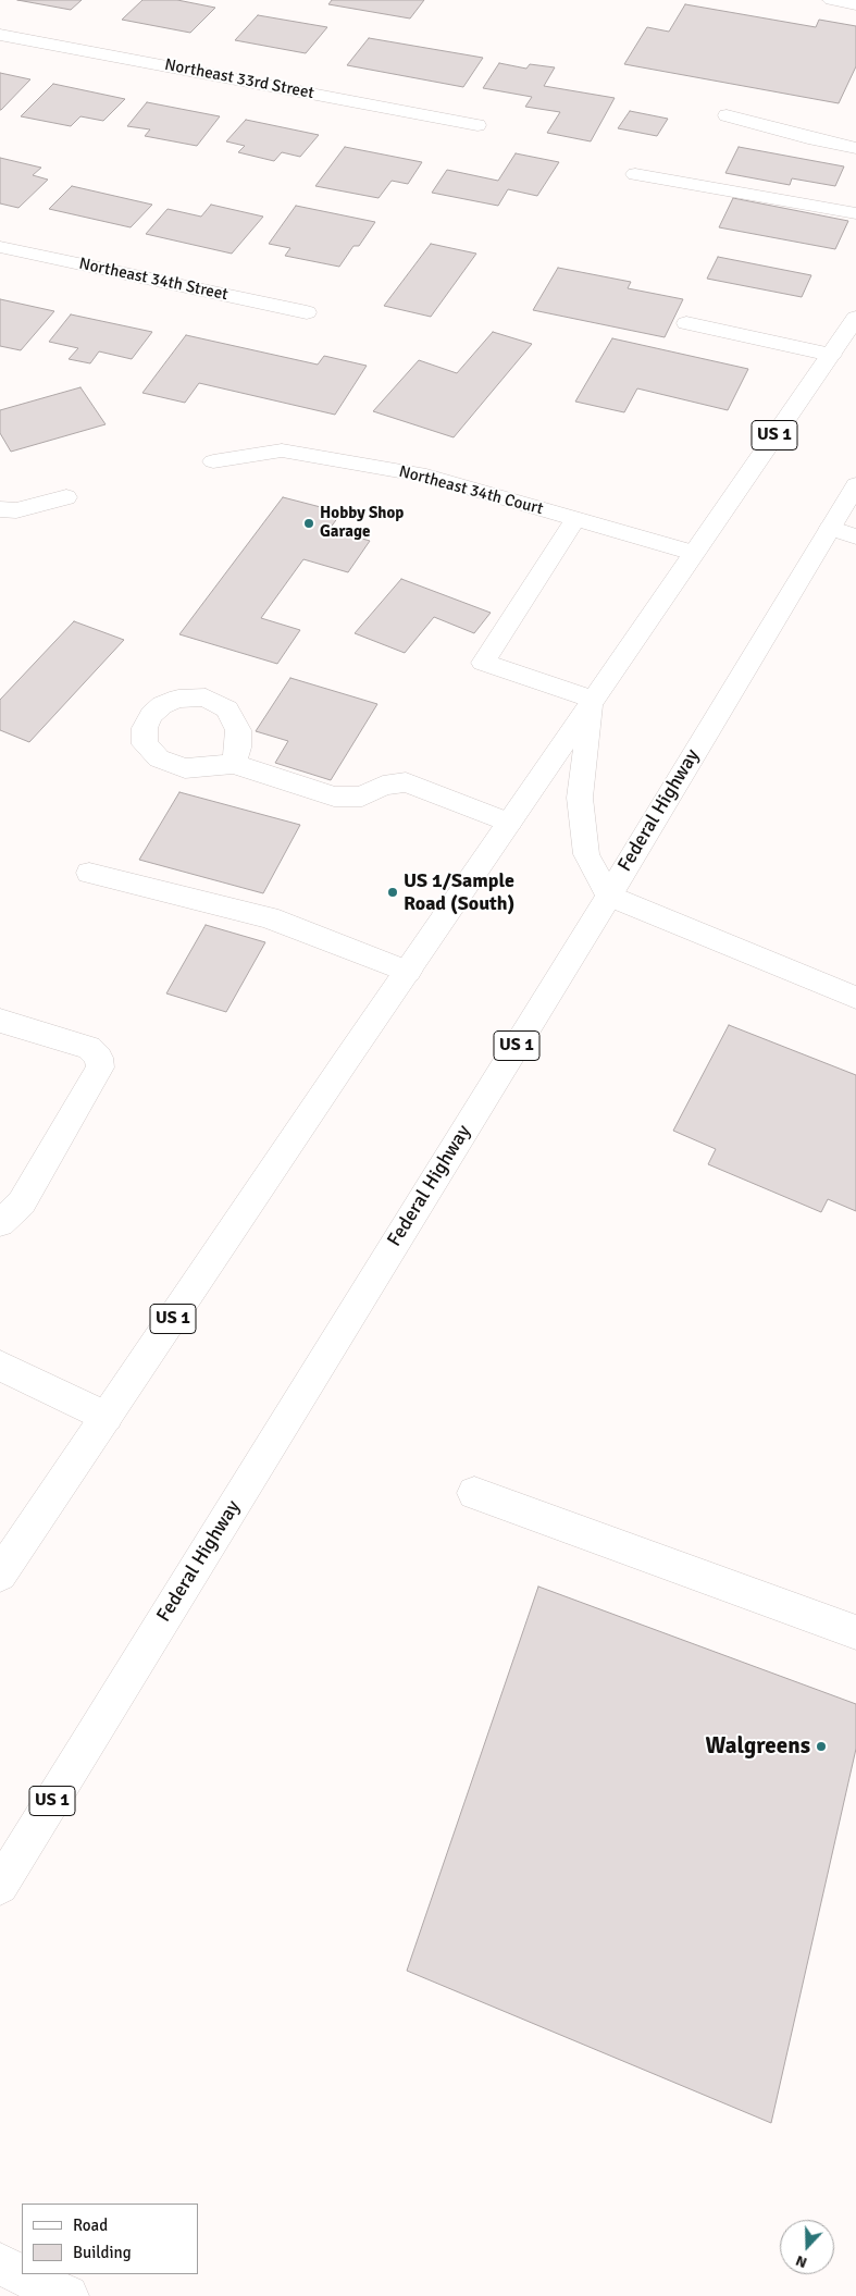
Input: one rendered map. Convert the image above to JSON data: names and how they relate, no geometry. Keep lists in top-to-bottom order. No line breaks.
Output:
{"streets":{"main road":["Northeast 33rd Street","Northeast 34th Street","US 1","Northeast 34th Court","Federal Highway"]},"crossings":[["US 1","Northeast 34th Court"]],"places":["Hobby Shop Garage","US 1/Sample Road (South)","Walgreens"],"legend":["Road","Building"],"north":"bottom"}
